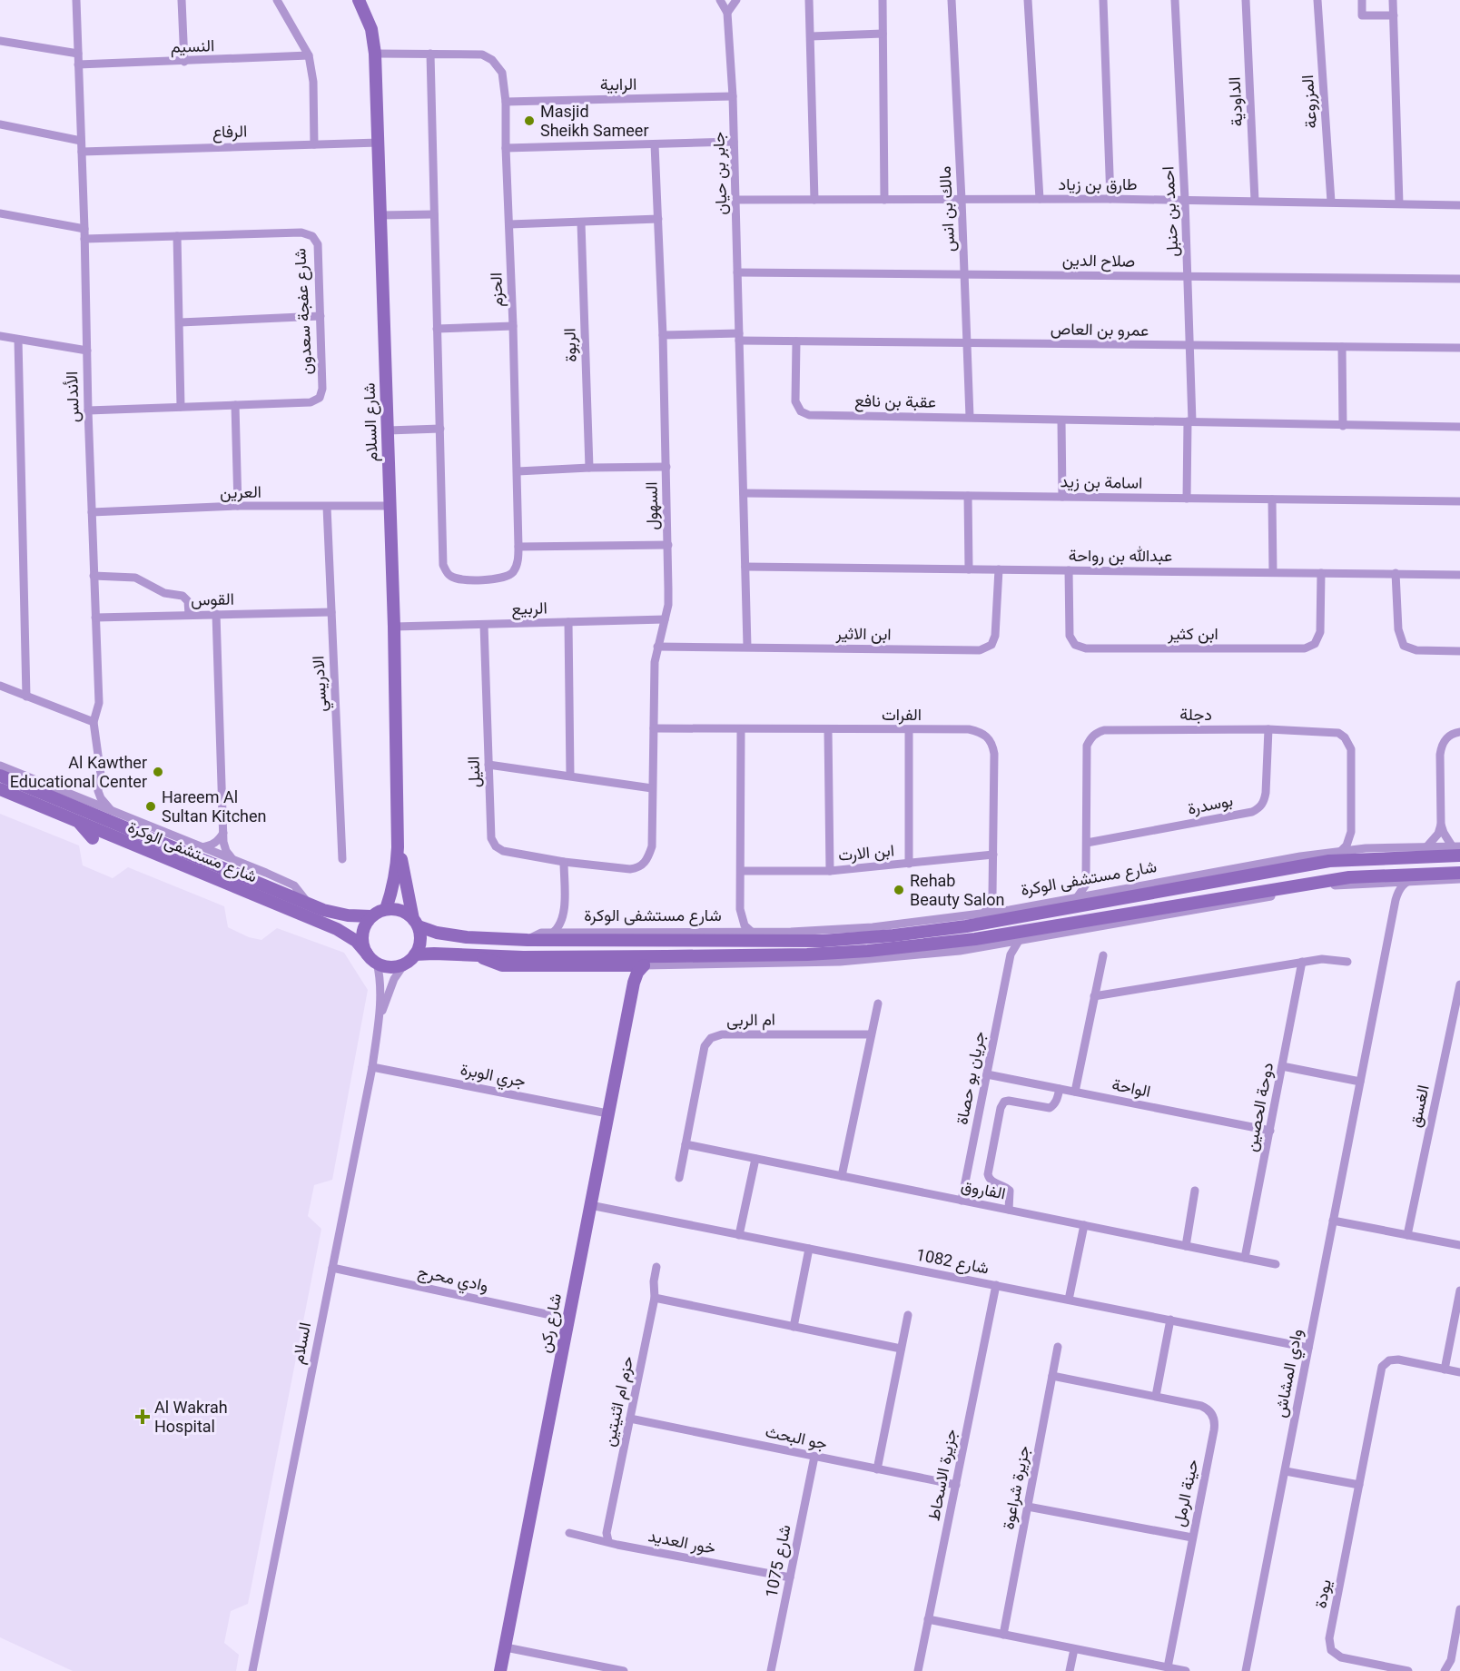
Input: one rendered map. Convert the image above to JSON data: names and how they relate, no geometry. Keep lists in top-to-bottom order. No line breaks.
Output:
{"streets":{"street":["النسيم","الرابية","الداودية","المزروعة","الرفاع","جابر بن حيان","طارق بن زياد","مالك بن انس","احمد بن حنبل","صلاح الدين","الحزم","شارع عفجة سعدون","عمرو بن العاص","الربوة","الأندلس","عقبة بن نافع","شارع السلام","اسامة بن زيد","العرين","السهول","عبدالله بن رواحة","القوس","الربيع","ابن الاثير","ابن كثير","الادريسي","الفرات","دجلة","النيل","بوسدرة","شارع مستشفى الوكرة","ابن الارت","ام الربى","جري الوبرة","جريان بو حصاة","الواحة","الغسق","دوحة الحصين","الفاروق","شارع 1082","وادي محرج","شارع ركن","السلام","وادي المشاش","حزم ام اثنيتين","جو البحث","جزيرة الاسحاط","جزيرة شراعوة","حينة الرمل","خور العديد","شارع 1075","يودة"]},"crossings":[["النسيم","الأندلس"],["الرابية","جابر بن حيان"],["الرابية","الحزم"],["الداودية","طارق بن زياد"],["المزروعة","طارق بن زياد"],["الرفاع","الأندلس"],["الرفاع","شارع السلام"],["جابر بن حيان","طارق بن زياد"],["جابر بن حيان","صلاح الدين"],["جابر بن حيان","عمرو بن العاص"],["جابر بن حيان","اسامة بن زيد"],["جابر بن حيان","عبدالله بن رواحة"],["جابر بن حيان","ابن الاثير"],["طارق بن زياد","مالك بن انس"],["طارق بن زياد","احمد بن حنبل"],["مالك بن انس","صلاح الدين"],["مالك بن انس","عمرو بن العاص"],["مالك بن انس","عقبة بن نافع"],["احمد بن حنبل","صلاح الدين"],["احمد بن حنبل","عمرو بن العاص"],["احمد بن حنبل","عقبة بن نافع"],["احمد بن حنبل","اسامة بن زيد"],["الحزم","شارع السلام"],["شارع عفجة سعدون","الأندلس"],["عمرو بن العاص","عقبة بن نافع"],["الأندلس","العرين"],["الأندلس","القوس"],["شارع السلام","العرين"],["شارع السلام","الربيع"],["شارع السلام","شارع مستشفى الوكرة"],["شارع السلام","السلام"],["العرين","الادريسي"],["السهول","الربيع"],["السهول","ابن الاثير"],["السهول","الفرات"],["السهول","النيل"],["عبدالله بن رواحة","ابن الاثير"],["عبدالله بن رواحة","ابن كثير"],["القوس","الادريسي"],["الربيع","النيل"],["الفرات","شارع مستشفى الوكرة"],["الفرات","ابن الارت"],["دجلة","بوسدرة"],["دجلة","شارع مستشفى الوكرة"],["شارع مستشفى الوكرة","السلام"],["ام الربى","الفاروق"],["جري الوبرة","شارع ركن"],["جري الوبرة","السلام"],["جريان بو حصاة","الواحة"],["جريان بو حصاة","الفاروق"],["الواحة","دوحة الحصين"],["دوحة الحصين","الفاروق"],["شارع 1082","شارع ركن"],["شارع 1082","وادي المشاش"],["شارع 1082","جزيرة الاسحاط"],["وادي محرج","شارع ركن"],["وادي محرج","السلام"],["حزم ام اثنيتين","جو البحث"],["حزم ام اثنيتين","خور العديد"],["جو البحث","جزيرة الاسحاط"],["جو البحث","شارع 1075"],["جزيرة شراعوة","حينة الرمل"],["خور العديد","شارع 1075"]],"places":{"other":["Masjid Sheikh Sameer","Al Kawther Educational Center","Hareem Al Sultan Kitchen","Rehab Beauty Salon"],"health":["Al Wakrah Hospital"]}}
